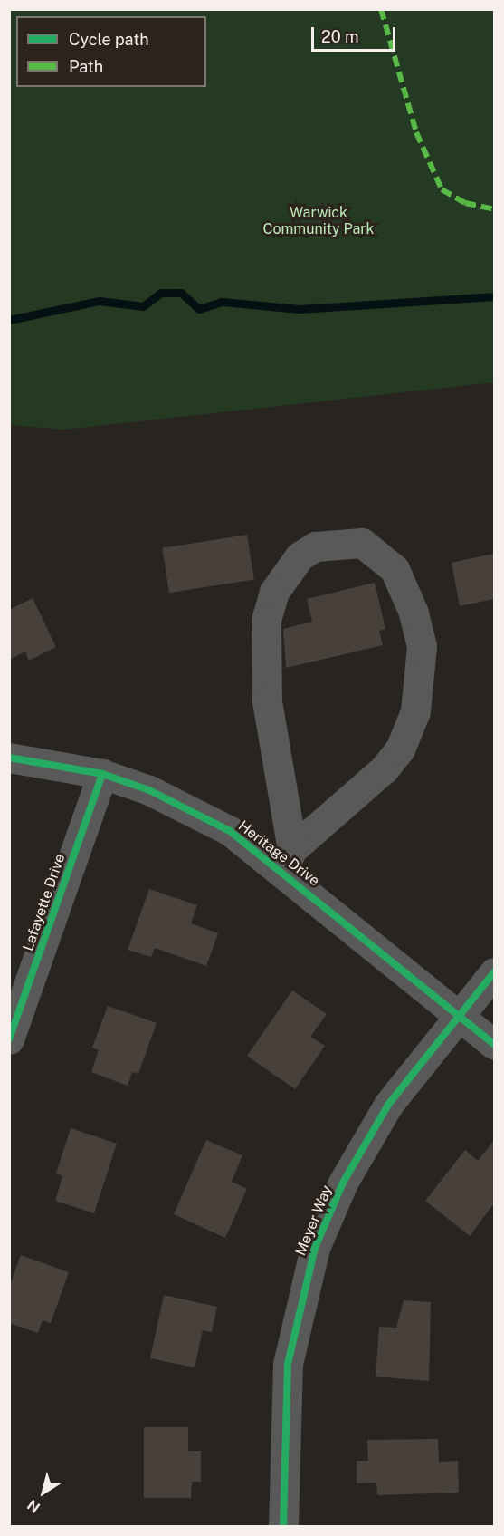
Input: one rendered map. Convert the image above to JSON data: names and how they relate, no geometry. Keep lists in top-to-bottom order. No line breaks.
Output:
{"streets":{"street":["Heritage Drive","Lafayette Drive","Meyer Way"]},"crossings":[["Heritage Drive","Lafayette Drive"],["Heritage Drive","Meyer Way"]],"parks":["Warwick Community Park"],"legend":["Cycle path","Path"],"scale_bar":"20 m","north":"bottom left"}
